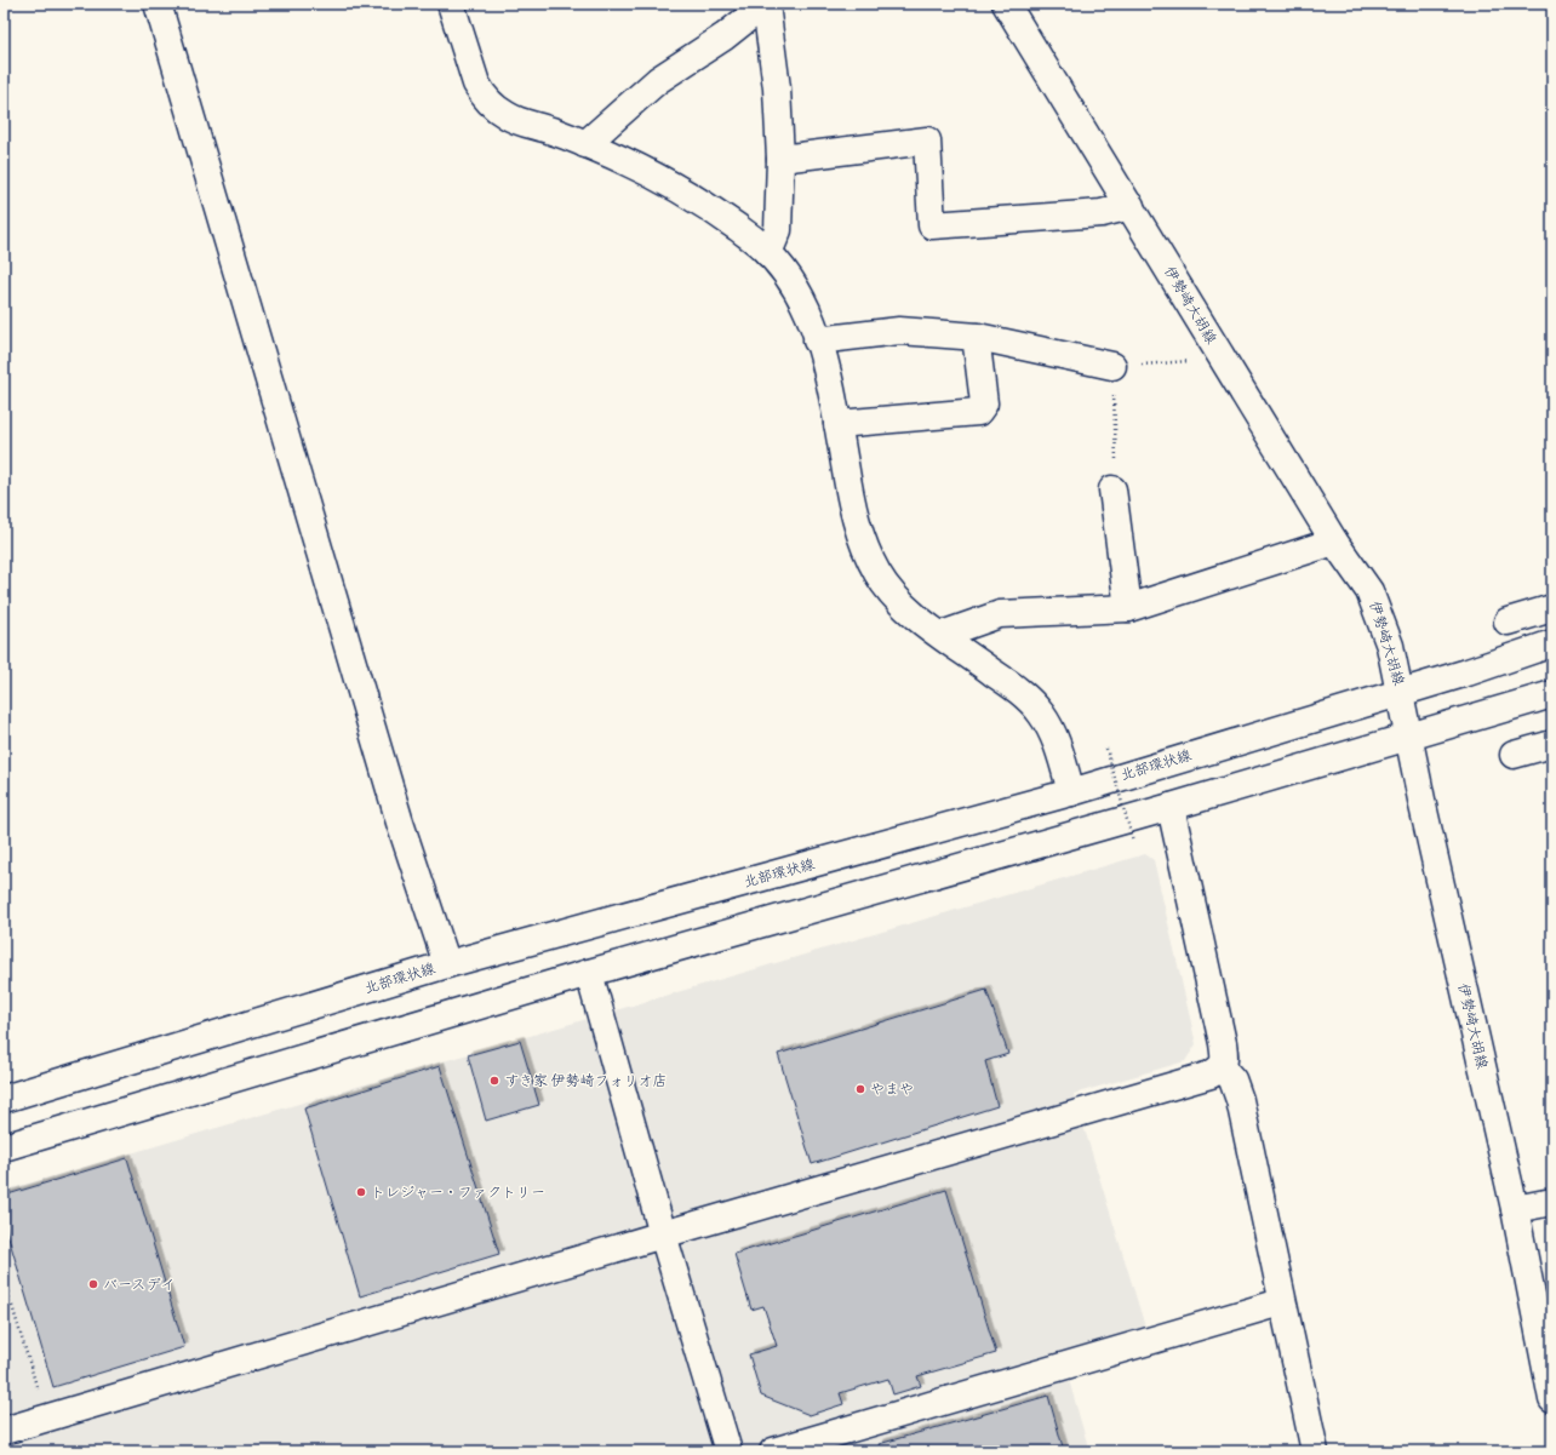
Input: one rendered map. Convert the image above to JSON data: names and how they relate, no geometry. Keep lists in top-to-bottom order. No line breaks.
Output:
{"streets":{"street":["伊勢崎大胡線","北部環状線"]},"crossings":[["伊勢崎大胡線","北部環状線"]],"places":["すき家 伊勢崎フォリオ店","やまや","トレジャー・ファクトリー","バースデイ"]}
